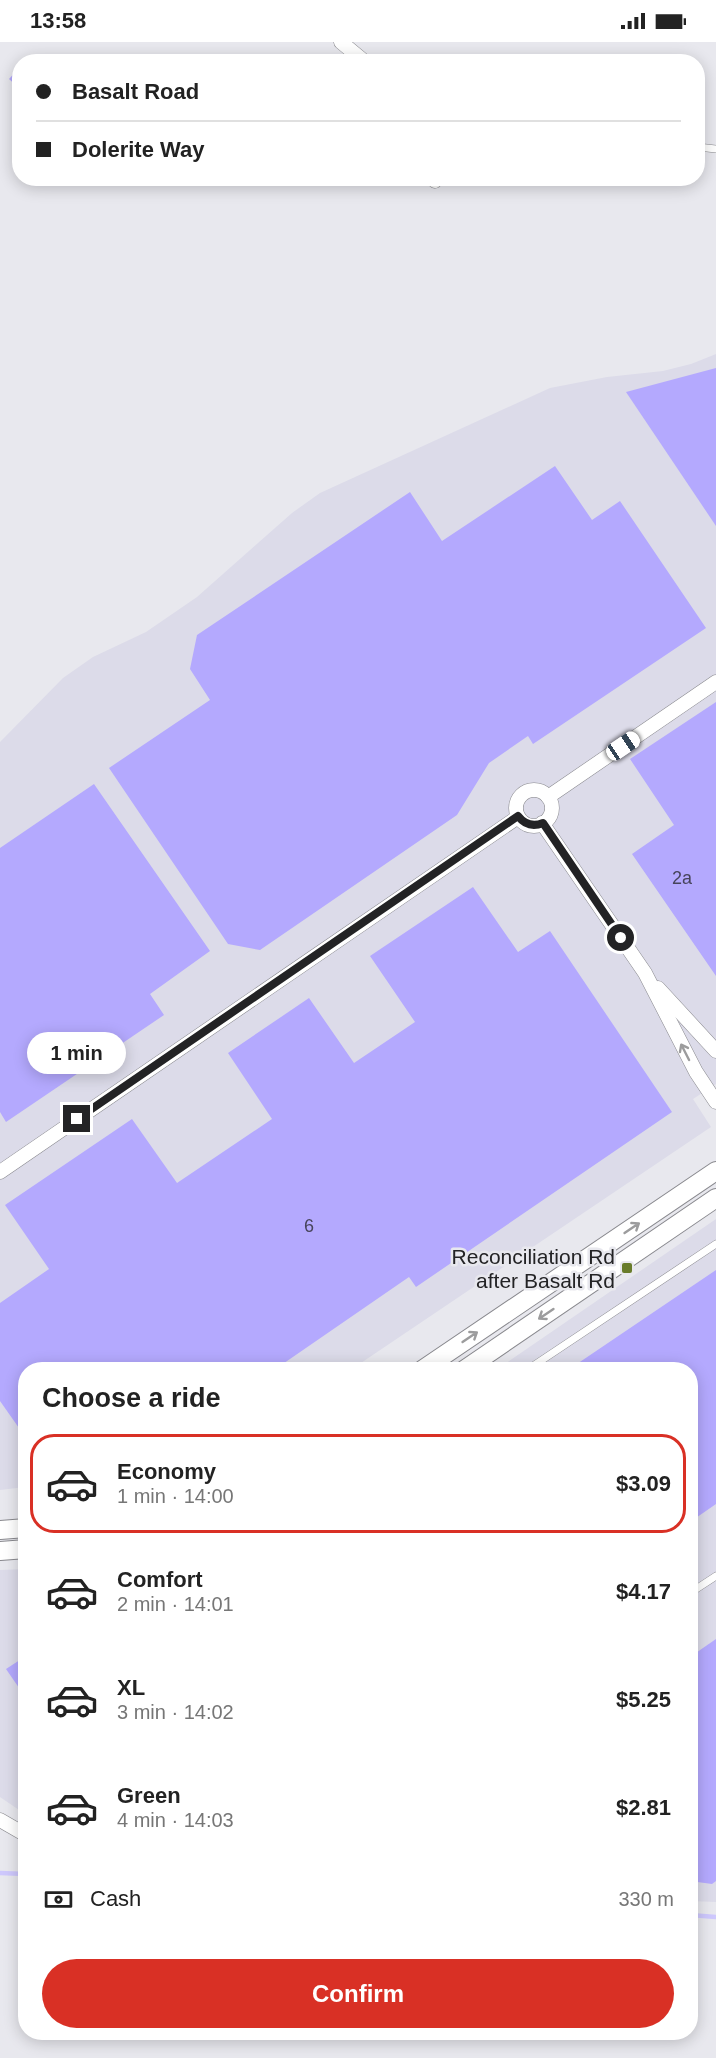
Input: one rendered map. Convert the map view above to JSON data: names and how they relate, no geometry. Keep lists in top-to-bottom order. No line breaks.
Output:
{"places":{"transit":["Reconciliation Rd after Basalt Rd"]},"house_numbers":["2a","6"],"page":{"status":"13:58","banner":["Basalt Road","Dolerite Way"],"bubble":"1 min","heading":"Choose a ride","list":[{"name":"Economy","note":"1 min · 14:00","value":"$3.09"},{"name":"Comfort","note":"2 min · 14:01","value":"$4.17"},{"name":"XL","note":"3 min · 14:02","value":"$5.25"},{"name":"Green","note":"4 min · 14:03","value":"$2.81"}],"pay":["Cash","330 m"],"buttons":"Confirm"}}
